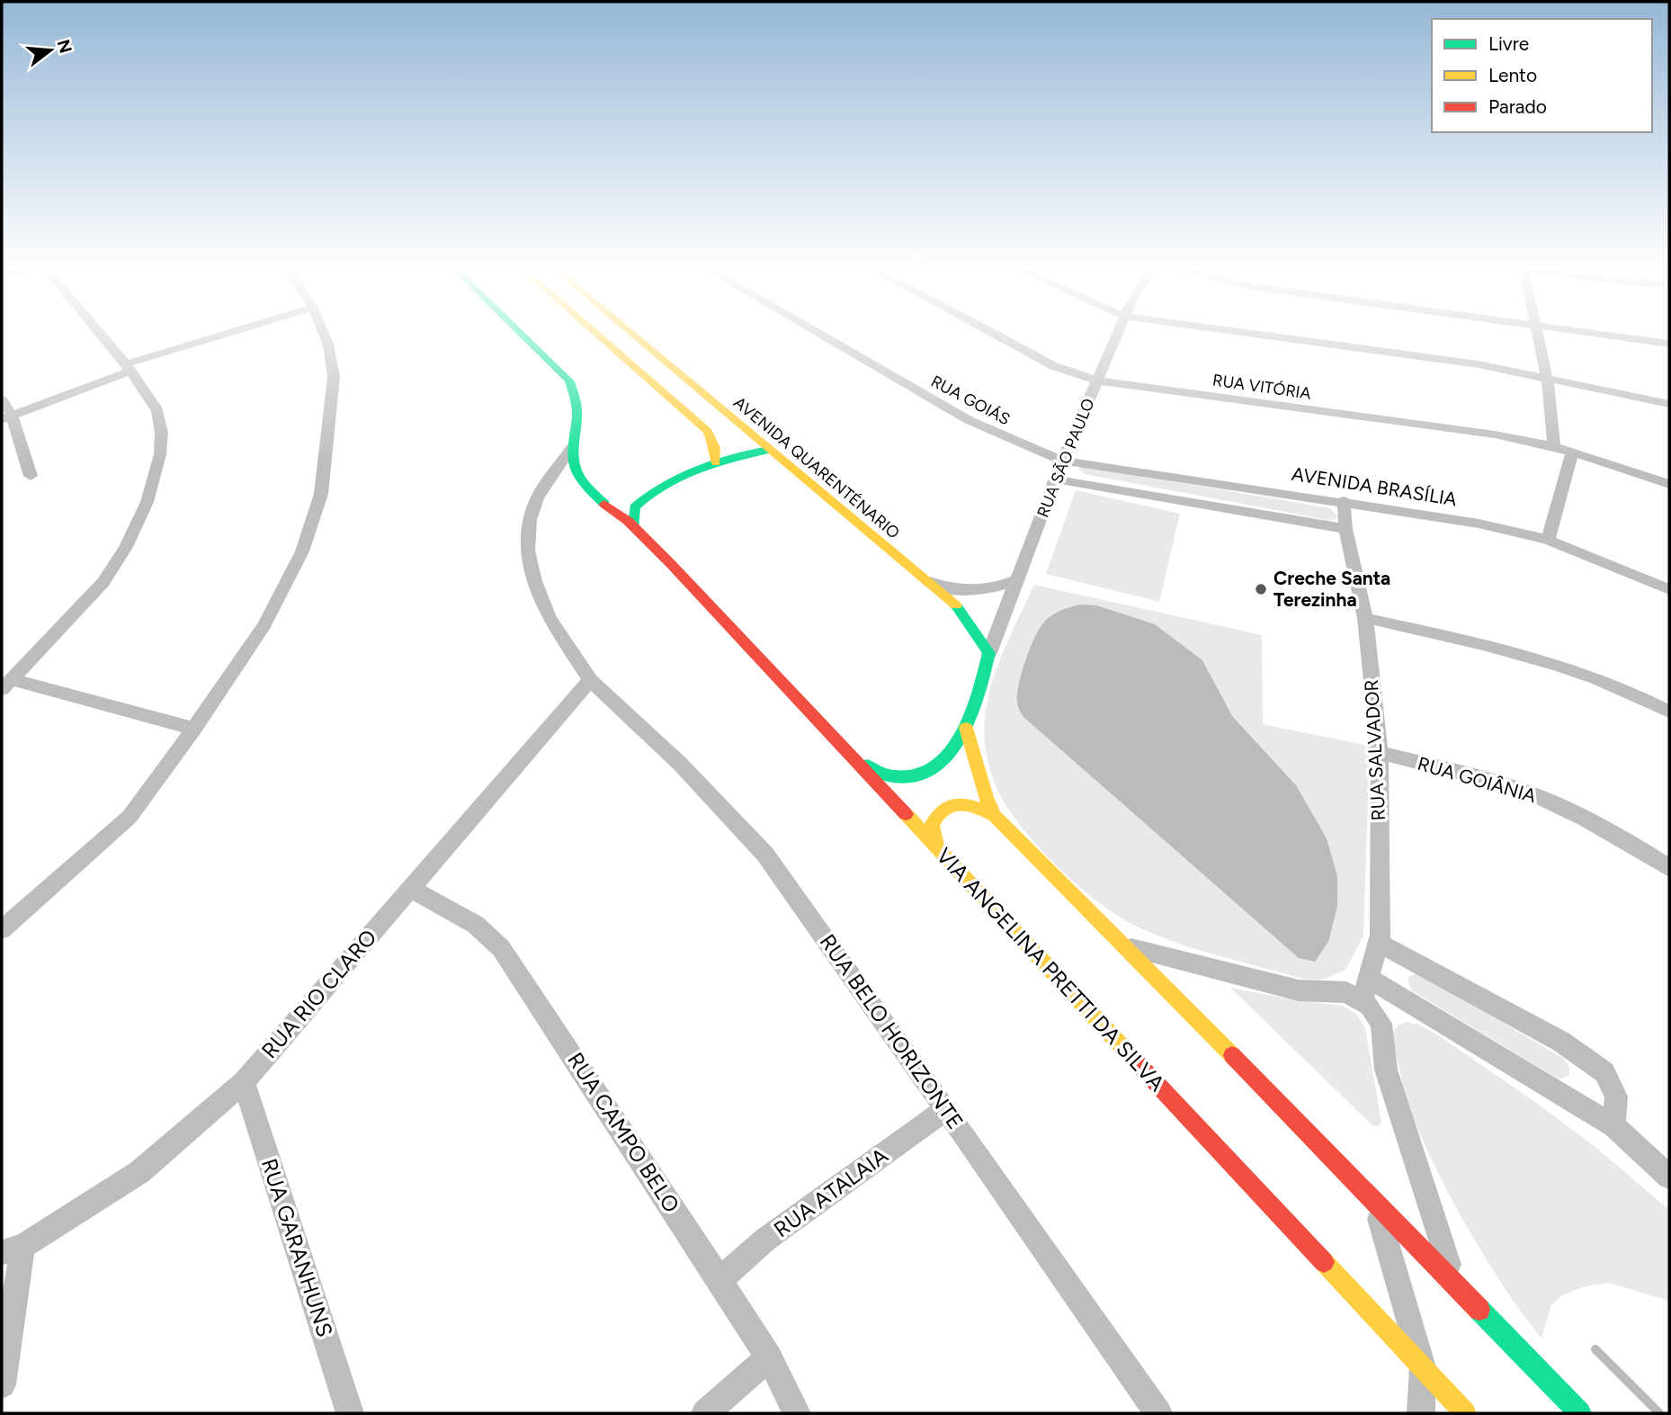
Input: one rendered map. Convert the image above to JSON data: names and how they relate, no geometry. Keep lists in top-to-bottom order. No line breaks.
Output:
{"streets":{"main road":["AVENIDA QUARENTÉNARIO","VIA ANGELINA PRETTI DA SILVA"],"street":["RUA VITÓRIA","RUA GOIÁS","RUA SÃO PAULO","AVENIDA BRASÍLIA","RUA SALVADOR","RUA GOIÂNIA","RUA RIO CLARO","RUA BELO HORIZONTE","RUA CAMPO BELO","RUA ATALAIA","RUA GARANHUNS"]},"crossings":[["RUA VITÓRIA","RUA SÃO PAULO"],["RUA GOIÁS","RUA SÃO PAULO"],["RUA GOIÁS","AVENIDA BRASÍLIA"],["RUA SÃO PAULO","AVENIDA QUARENTÉNARIO"],["RUA SÃO PAULO","AVENIDA BRASÍLIA"],["AVENIDA BRASÍLIA","RUA SALVADOR"],["RUA SALVADOR","RUA GOIÂNIA"],["VIA ANGELINA PRETTI DA SILVA","RUA BELO HORIZONTE"],["RUA RIO CLARO","RUA BELO HORIZONTE"],["RUA RIO CLARO","RUA CAMPO BELO"],["RUA RIO CLARO","RUA GARANHUNS"],["RUA BELO HORIZONTE","RUA ATALAIA"],["RUA CAMPO BELO","RUA ATALAIA"]],"places":["Creche Santa Terezinha"],"legend":["Livre","Lento","Parado"],"north":"right"}
